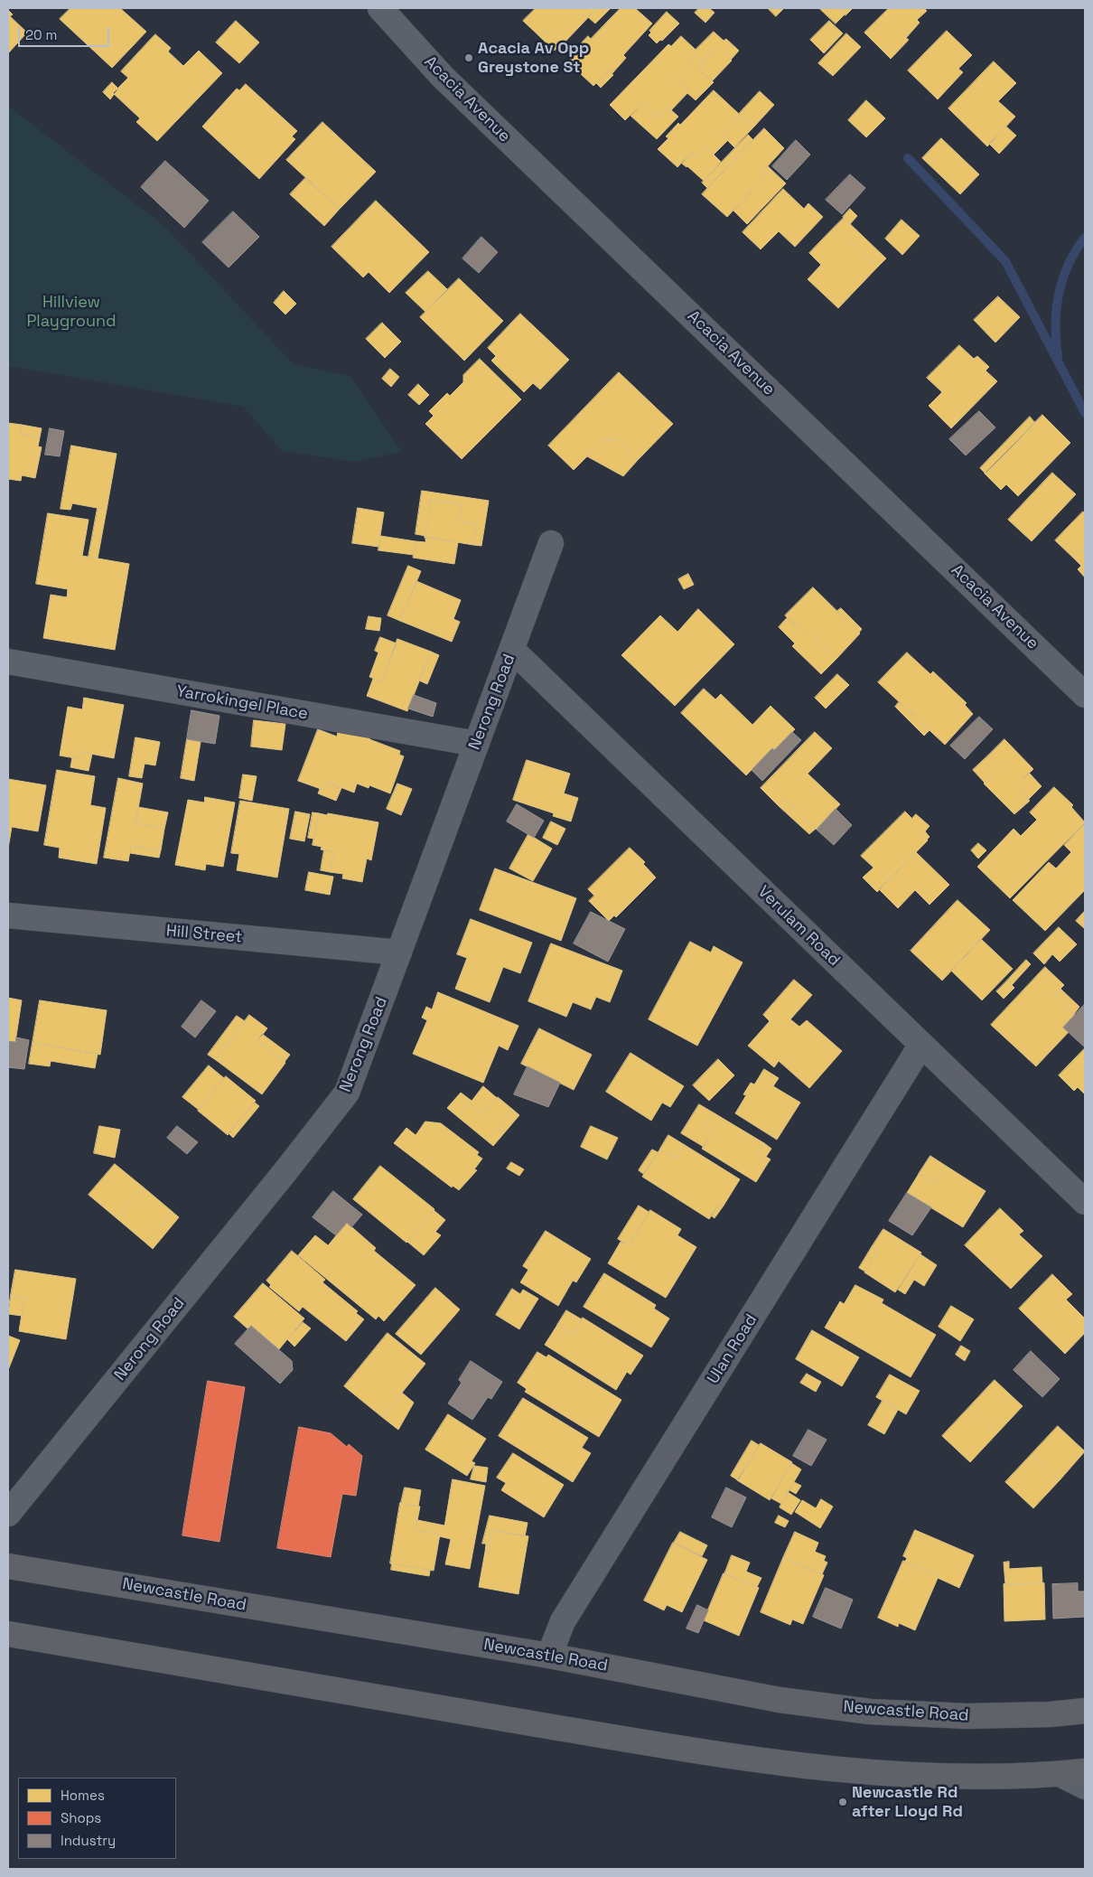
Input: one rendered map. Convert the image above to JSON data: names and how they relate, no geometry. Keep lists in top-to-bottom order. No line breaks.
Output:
{"streets":{"highway":["Newcastle Road"],"street":["Acacia Avenue","Nerong Road","Yarrokingel Place","Verulam Road","Hill Street","Ulan Road"]},"crossings":[["Nerong Road","Yarrokingel Place"],["Nerong Road","Verulam Road"],["Nerong Road","Hill Street"],["Verulam Road","Ulan Road"],["Ulan Road","Newcastle Road"]],"parks":["Hillview Playground"],"places":["Acacia Av Opp Greystone St","Newcastle Rd after Lloyd Rd"],"legend":["Homes","Shops","Industry"],"scale_bar":"20 m"}
